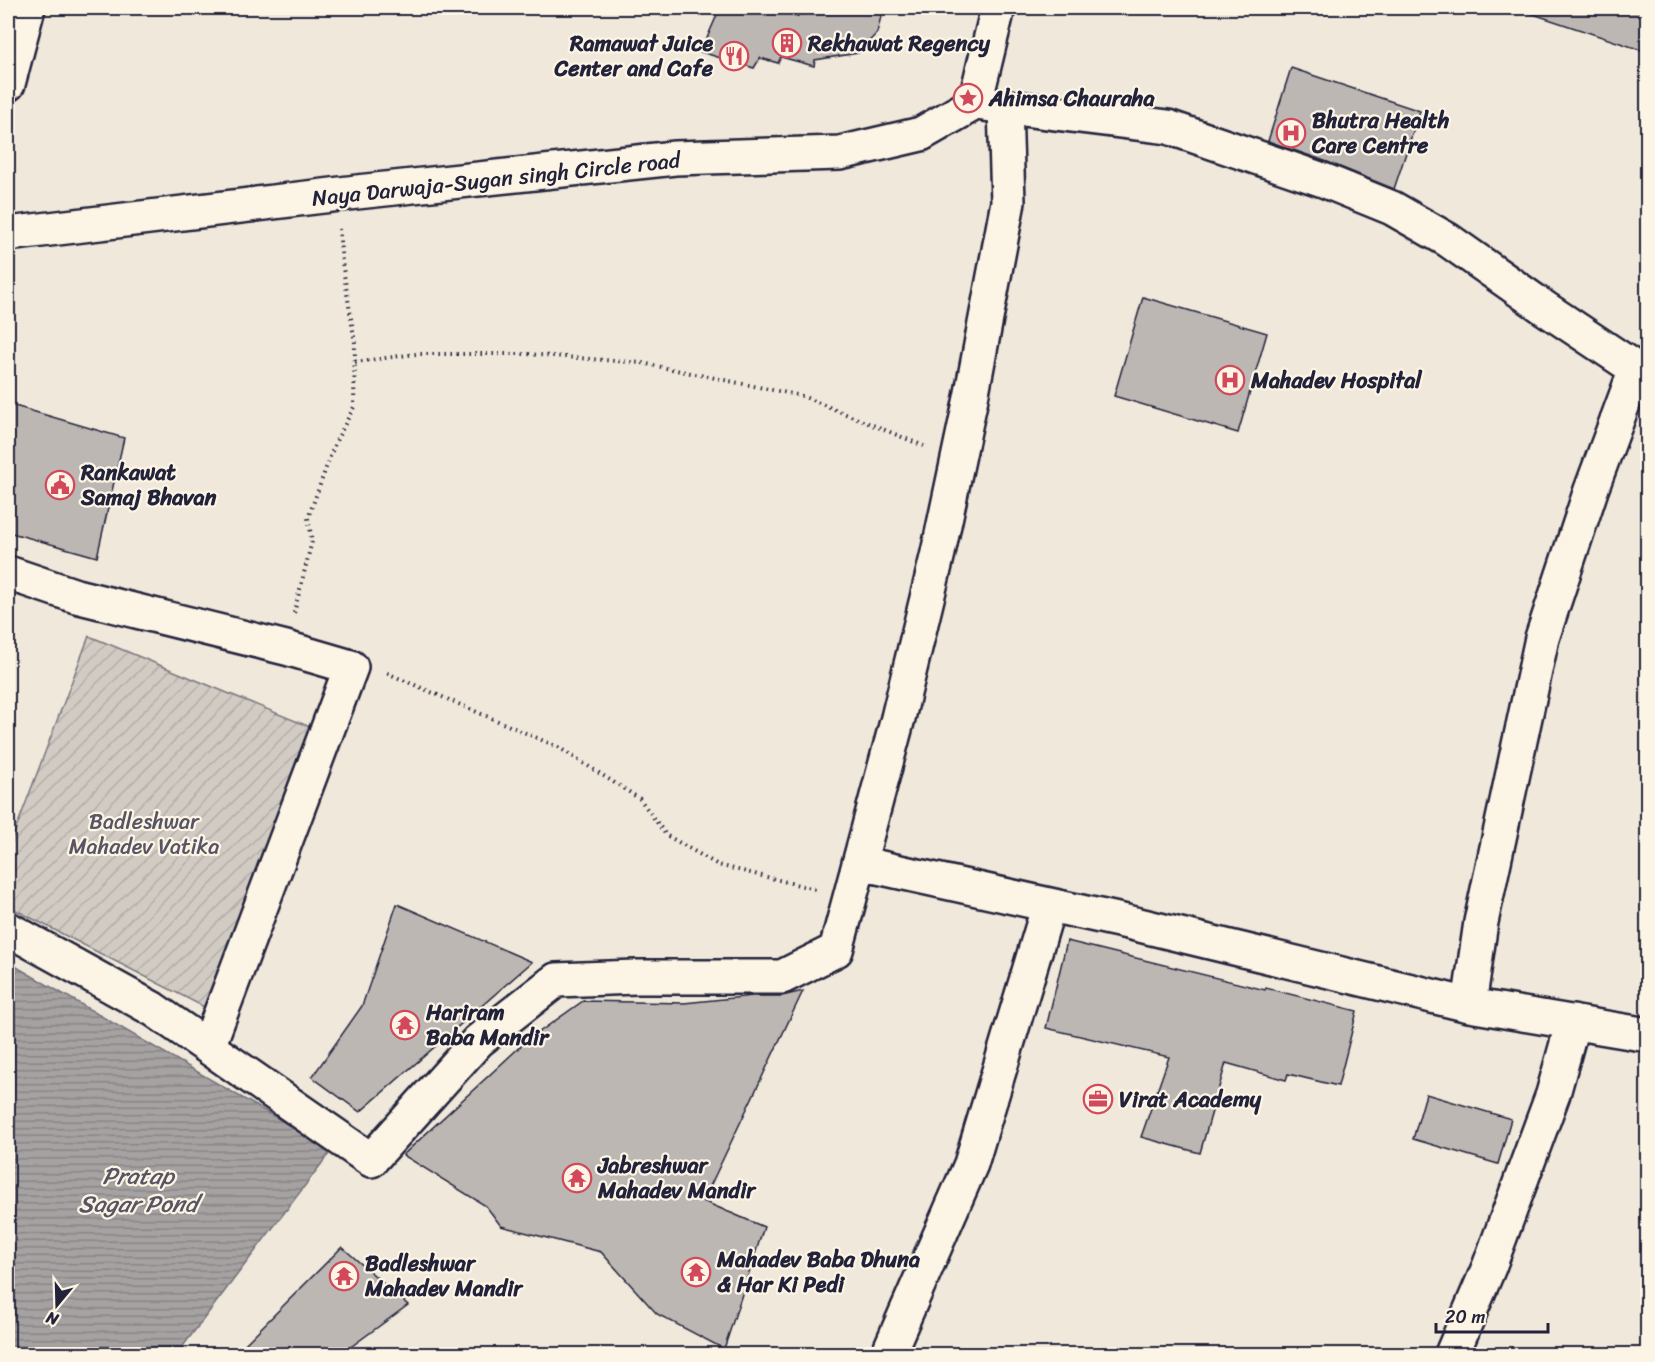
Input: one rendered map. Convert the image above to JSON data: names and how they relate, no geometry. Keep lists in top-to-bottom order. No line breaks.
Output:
{"streets":{"street":["Naya Darwaja-Sugan singh Circle road"]},"water":["Pratap Sagar Pond"],"parks":["Badleshwar Mahadev Vatika"],"places":{"building":["Rekhawat Regency"],"restaurant":["Ramawat Juice Center and Cafe"],"place":["Ahimsa Chauraha"],"hospital":["Bhutra Health Care Centre","Mahadev Hospital"],"public building":["Rankawat Samaj Bhavan"],"temple":["Hariram Baba Mandir","Jabreshwar Mahadev Mandir","Mahadev Baba Dhuna & Har Ki Pedi","Badleshwar Mahadev Mandir"],"office":["Virat Academy"]},"scale_bar":"20 m","north":"bottom"}
